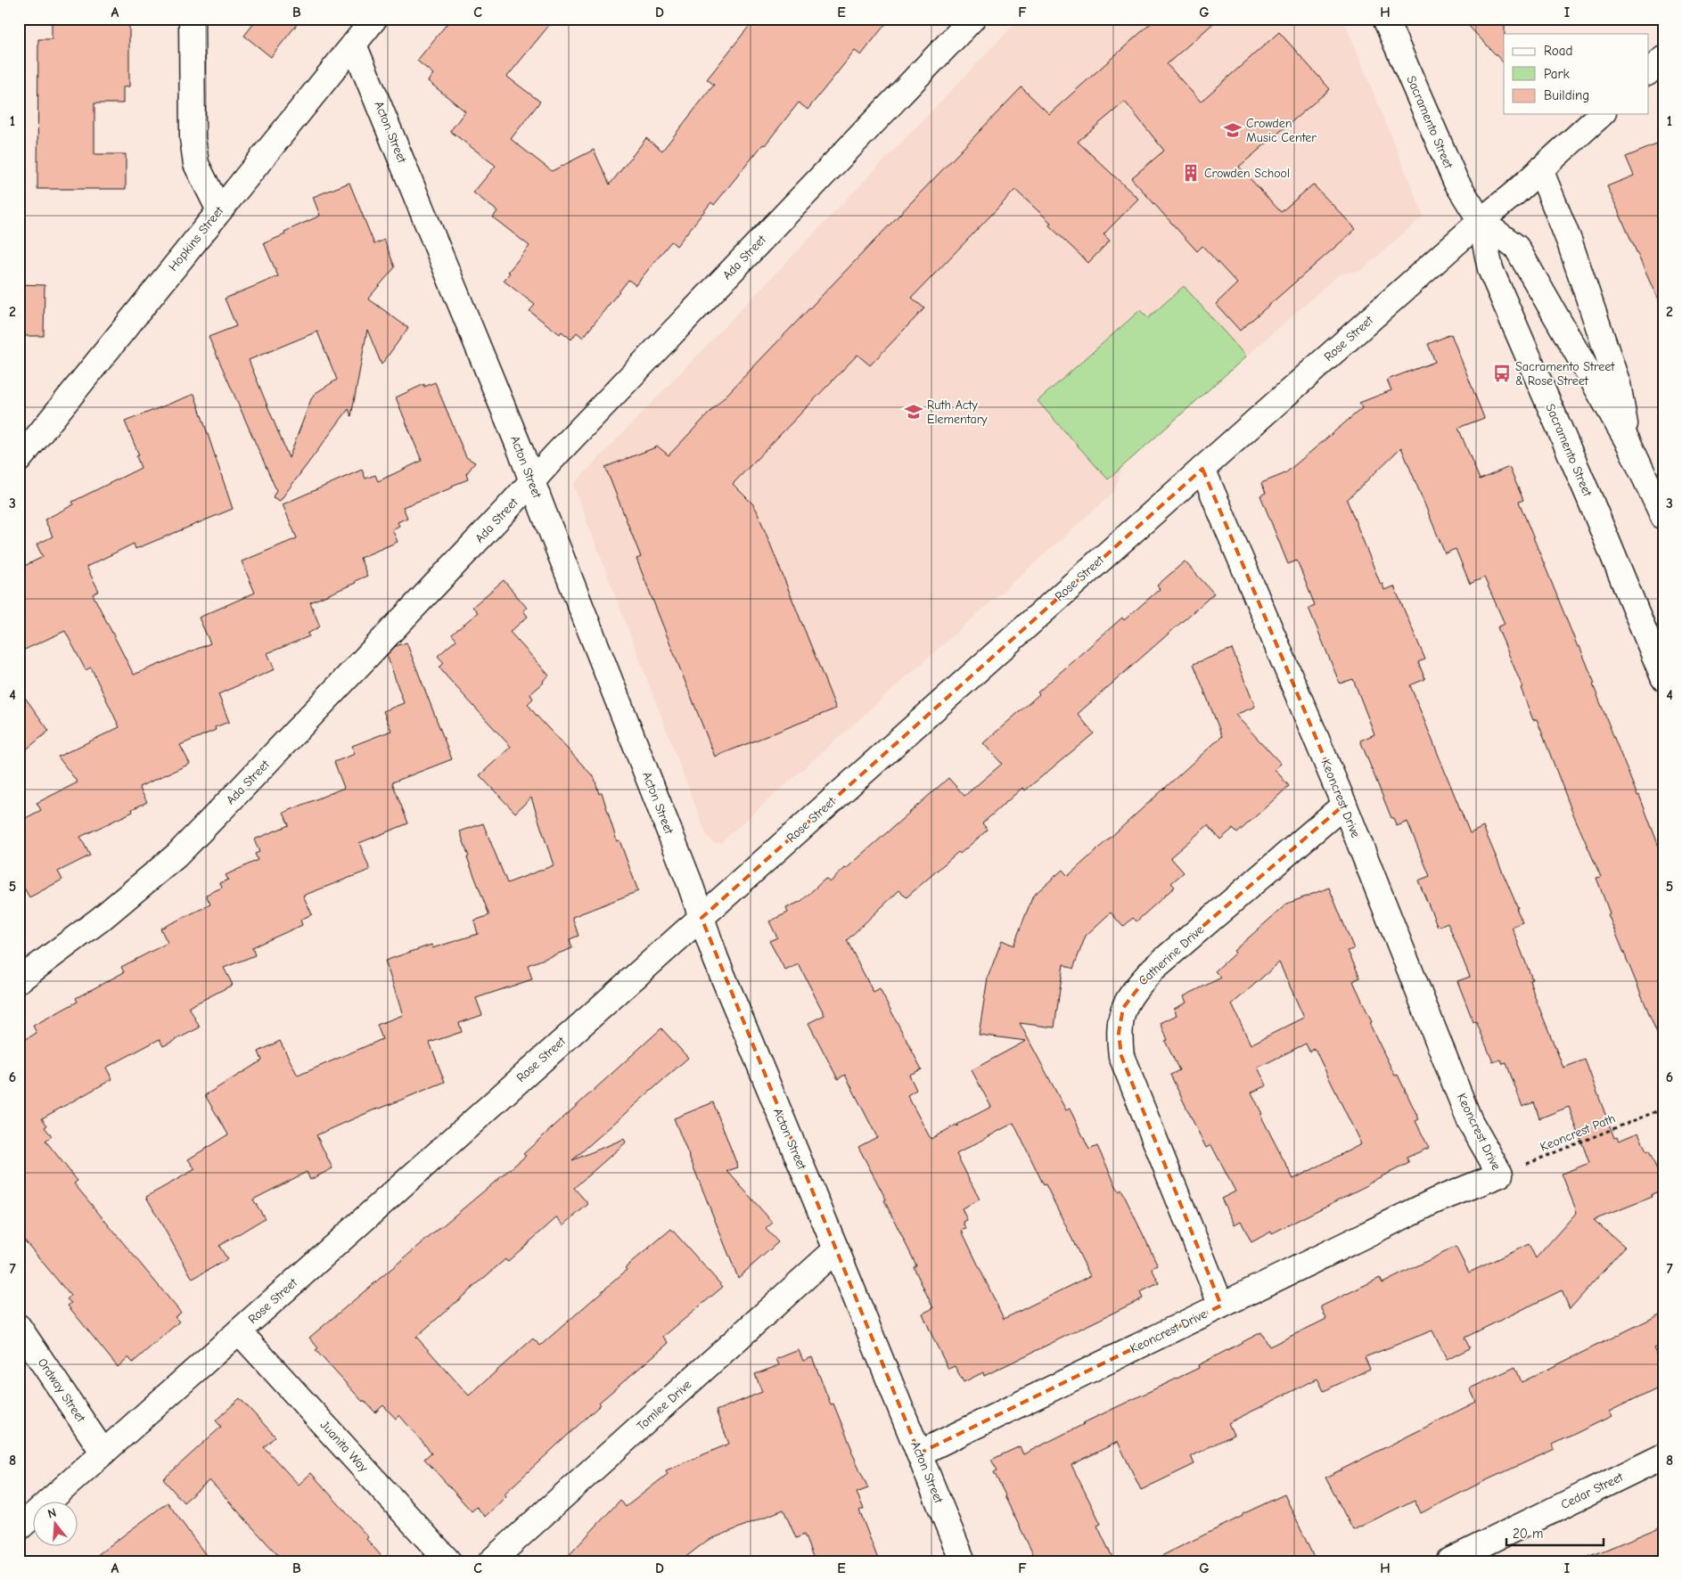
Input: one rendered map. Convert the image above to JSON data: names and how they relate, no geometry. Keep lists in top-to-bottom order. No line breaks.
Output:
{"streets":{"street":["Sacramento Street","Acton Street","Hopkins Street","Ada Street","Rose Street","Keoncrest Drive","Catherine Drive","Ordway Street","Tomlee Drive","Juanita Way","Cedar Street"],"path":["Keoncrest Path"]},"crossings":[["Sacramento Street","Rose Street"],["Acton Street","Hopkins Street"],["Acton Street","Ada Street"],["Acton Street","Rose Street"],["Acton Street","Keoncrest Drive"],["Acton Street","Tomlee Drive"],["Rose Street","Keoncrest Drive"],["Rose Street","Ordway Street"],["Rose Street","Juanita Way"],["Keoncrest Drive","Catherine Drive"],["Keoncrest Drive","Keoncrest Path"]],"places":{"school or university":["Crowden Music Center","Ruth Acty Elementary"],"building":["Crowden School"],"bus stop":["Sacramento Street & Rose Street"]},"legend":["Road","Park","Building"],"scale_bar":"20 m","north":"top","grid":{"columns":["A","B","C","D","E","F","G","H","I"],"rows":["1","2","3","4","5","6","7","8"]}}
